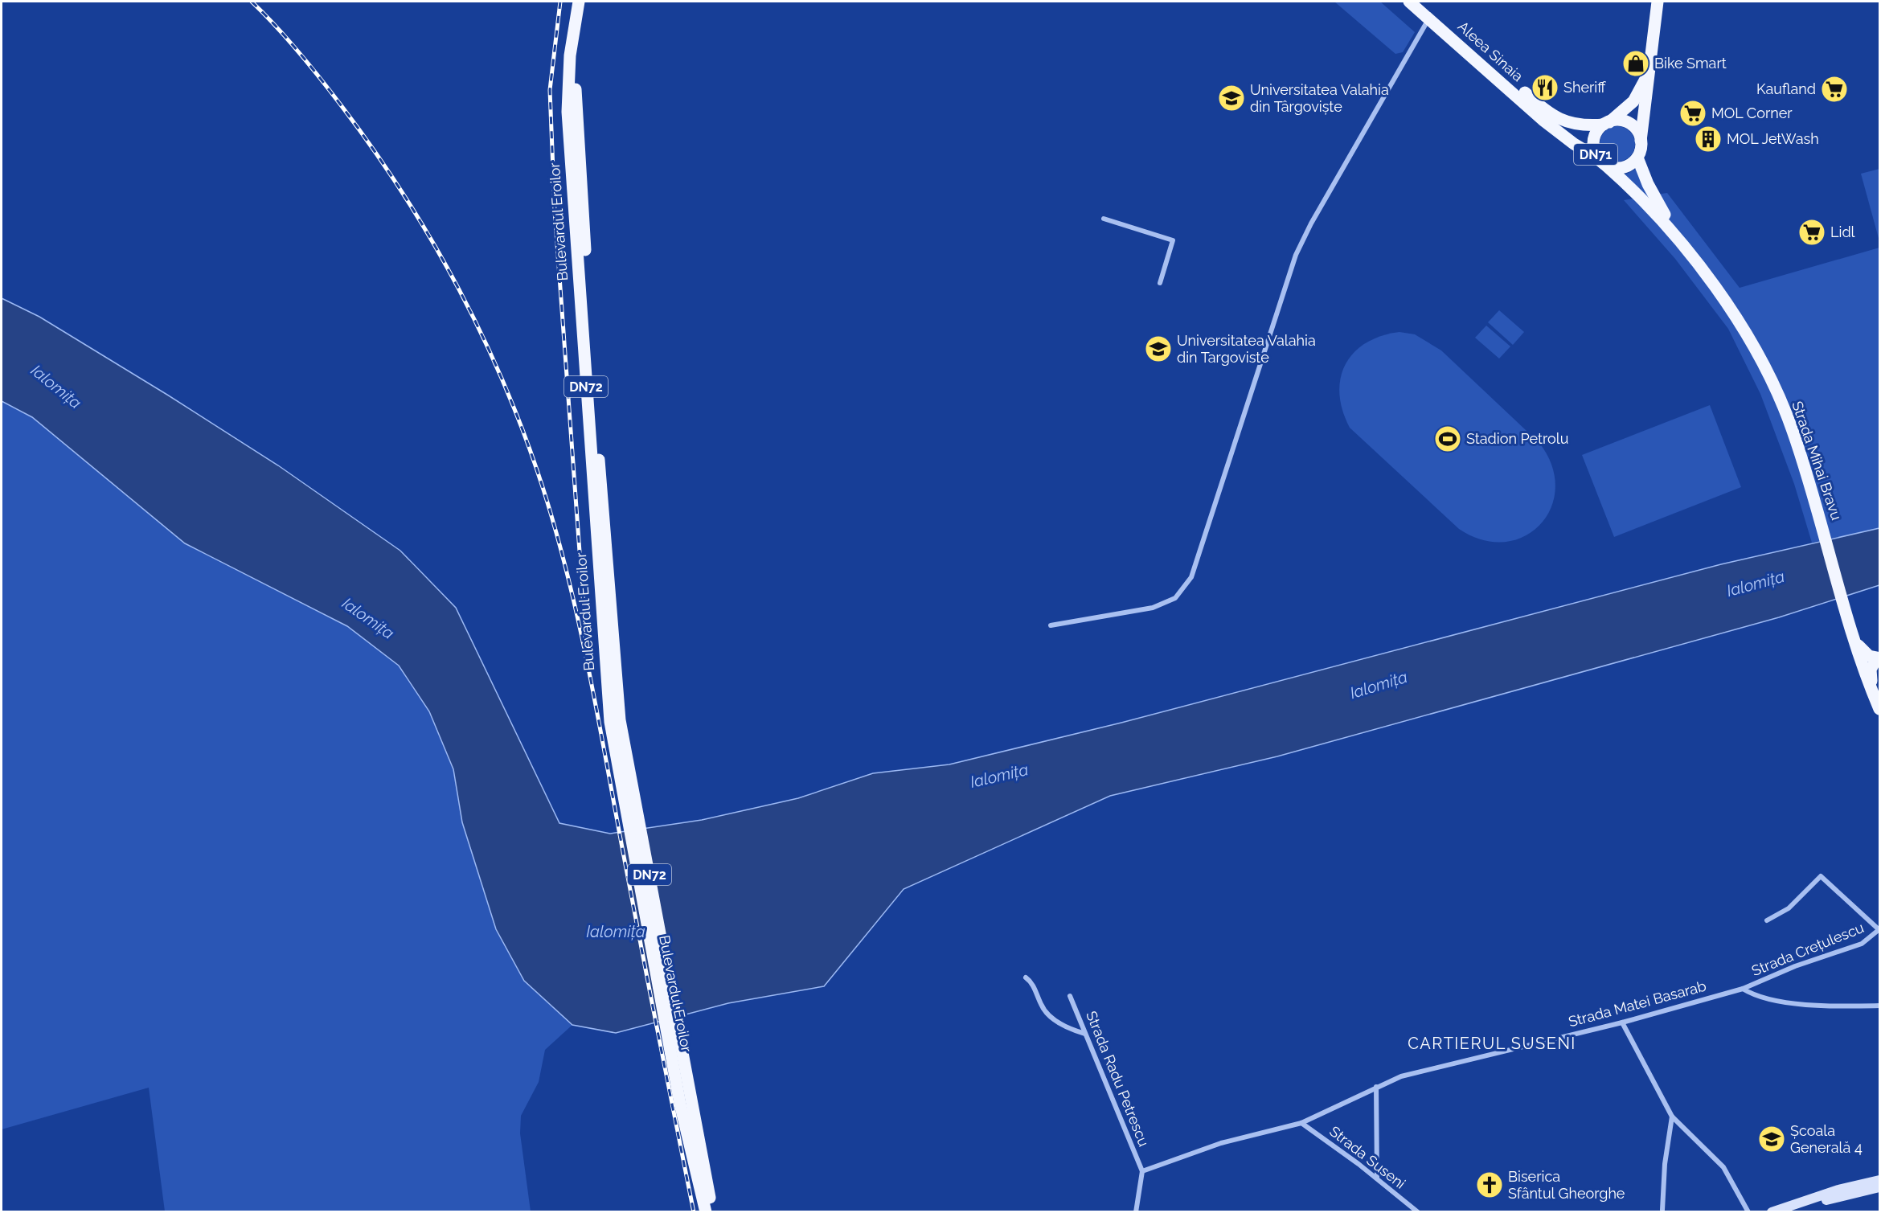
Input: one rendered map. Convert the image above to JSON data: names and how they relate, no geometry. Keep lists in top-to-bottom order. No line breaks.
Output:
{"streets":{"main road":["Aleea Sinaia","DN71","Bulevardul Eroilor","DN72","Strada Mihai Bravu"],"street":["Strada Crețulescu","Strada Matei Basarab","Strada Radu Petrescu","Strada Suseni"]},"crossings":[["Aleea Sinaia","DN71"],["Aleea Sinaia","Strada Mihai Bravu"],["DN71","Strada Mihai Bravu"],["Strada Crețulescu","Strada Matei Basarab"],["Strada Matei Basarab","Strada Radu Petrescu"],["Strada Matei Basarab","Strada Suseni"]],"districts":["CARTIERUL SUSENI"],"water":["Ialomița"],"places":{"shop":["Bike Smart"],"restaurant":["Sheriff"],"supermarket":["Kaufland","MOL Corner","Lidl"],"school or university":["Universitatea Valahia din Târgoviște","Universitatea Valahia din Targoviste","Școala Generală 4"],"building":["MOL JetWash"],"sports":["Stadion Petrolu"],"church":["Biserica Sfântul Gheorghe"]}}
